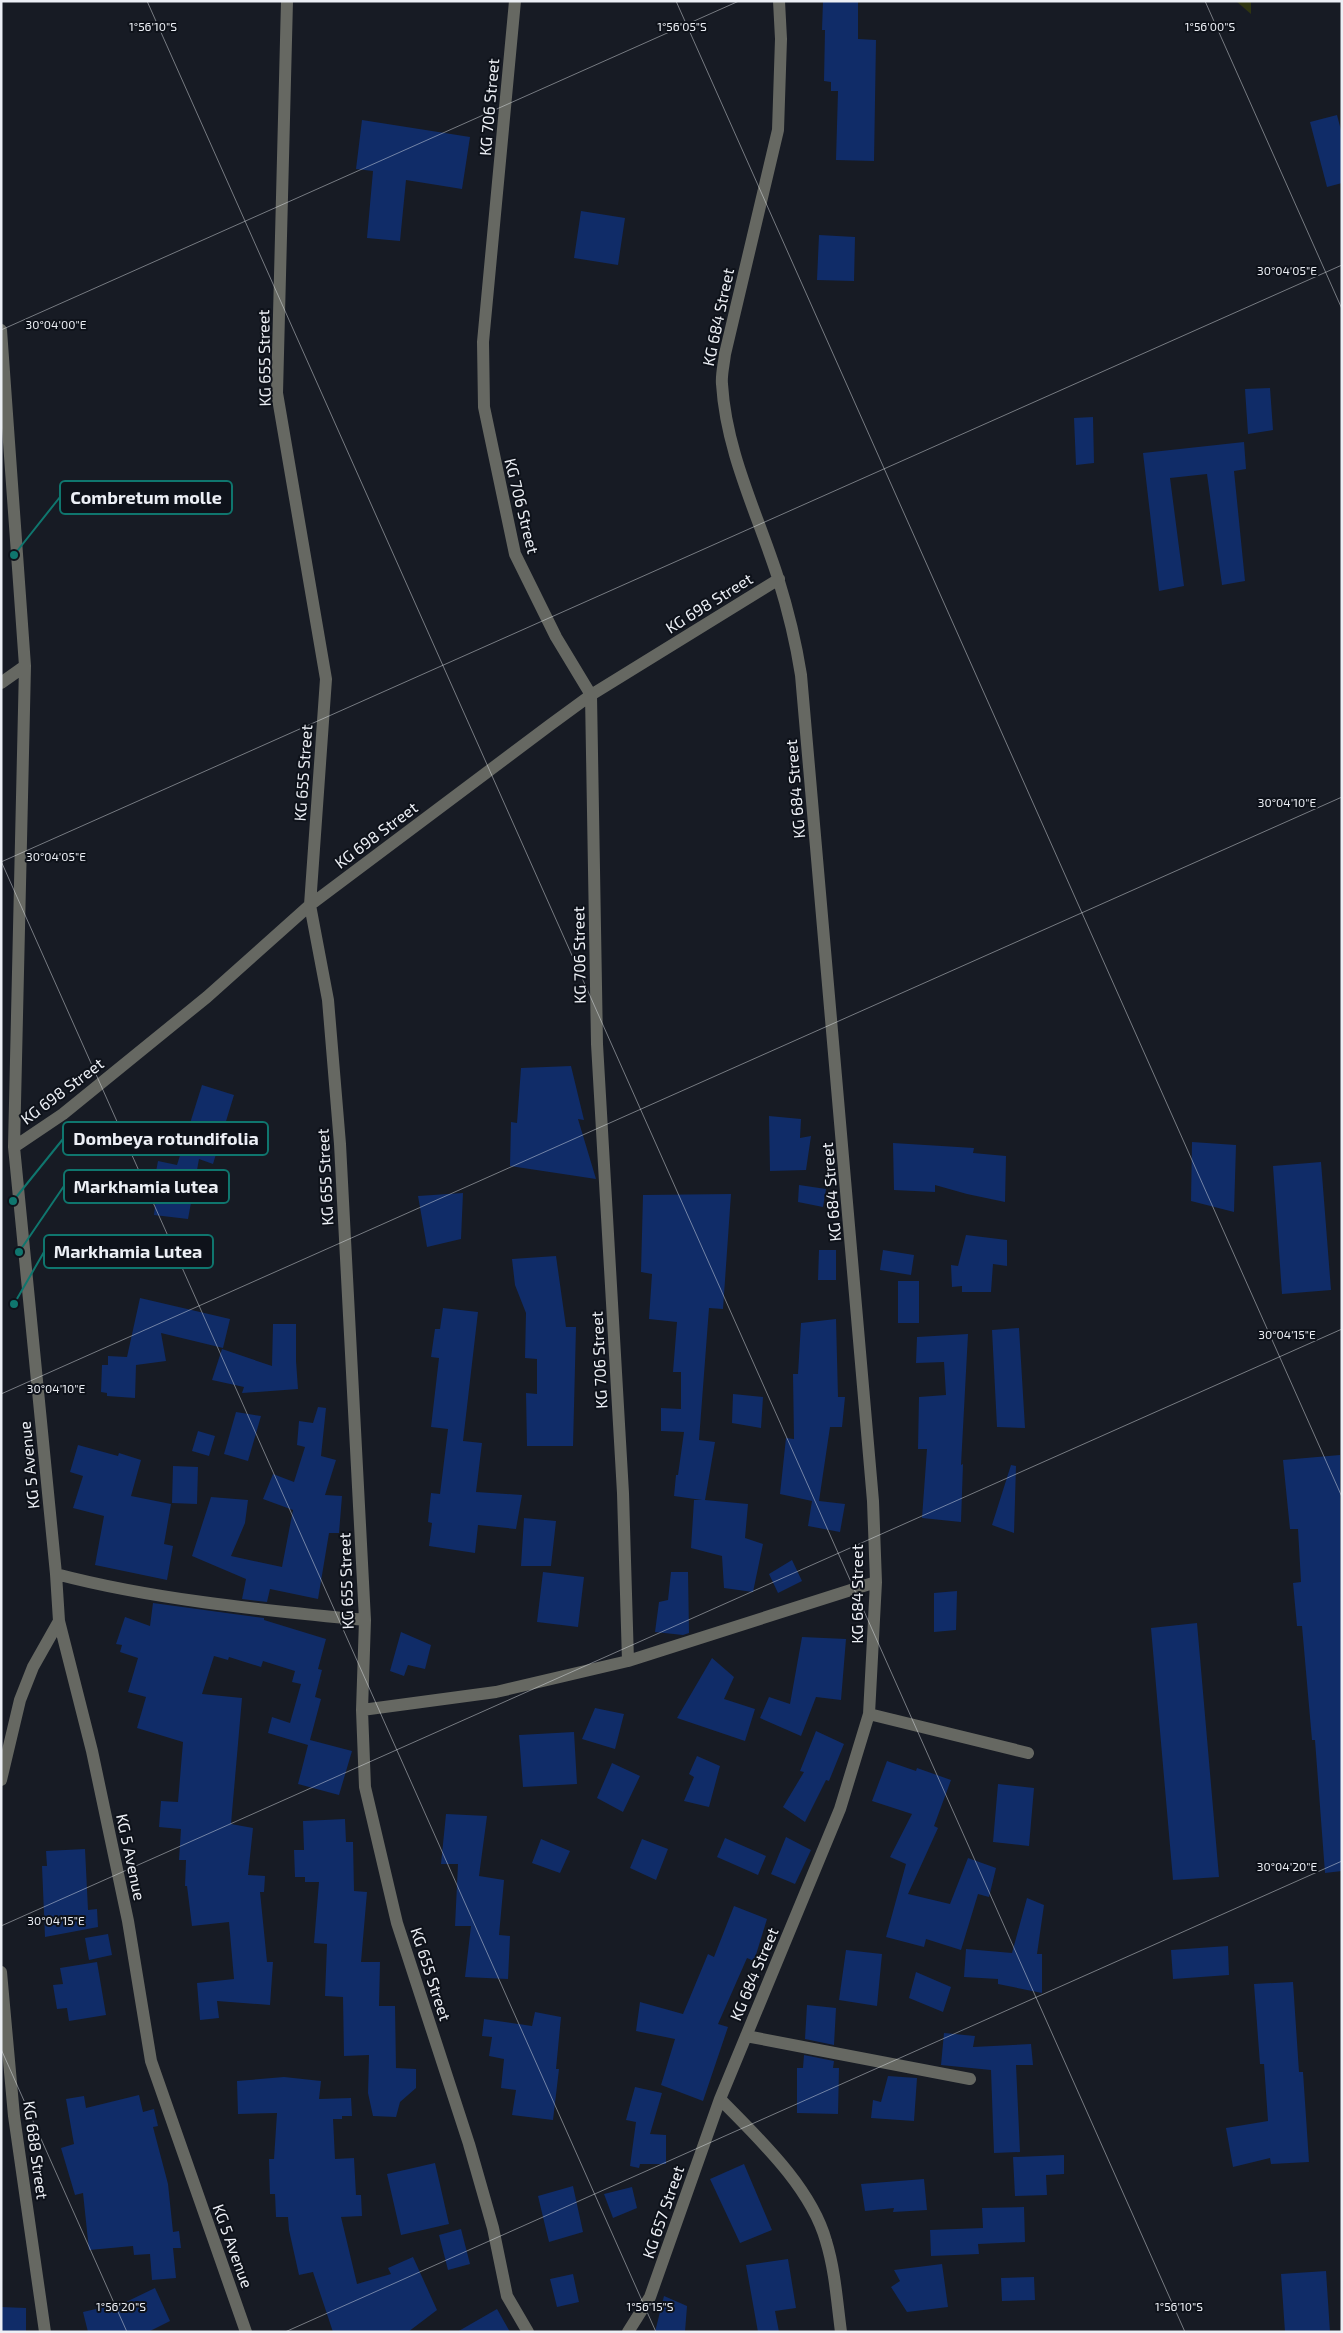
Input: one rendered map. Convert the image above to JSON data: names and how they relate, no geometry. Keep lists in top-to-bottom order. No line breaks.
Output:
{"streets":{"street":["KG 706 Street","KG 684 Street","KG 655 Street","KG 698 Street","KG 5 Avenue","KG 688 Street","KG 657 Street"]},"crossings":[["KG 706 Street","KG 698 Street"],["KG 684 Street","KG 698 Street"],["KG 684 Street","KG 657 Street"],["KG 655 Street","KG 698 Street"],["KG 698 Street","KG 5 Avenue"]],"places":["Combretum molle","Dombeya rotundifolia","Markhamia lutea","Markhamia Lutea"],"coordinates":["1°56'10\"S","1°56'05\"S","1°56'00\"S","30°04'05\"E","30°04'00\"E","30°04'10\"E","30°04'15\"E","30°04'20\"E","1°56'20\"S","1°56'15\"S"]}
